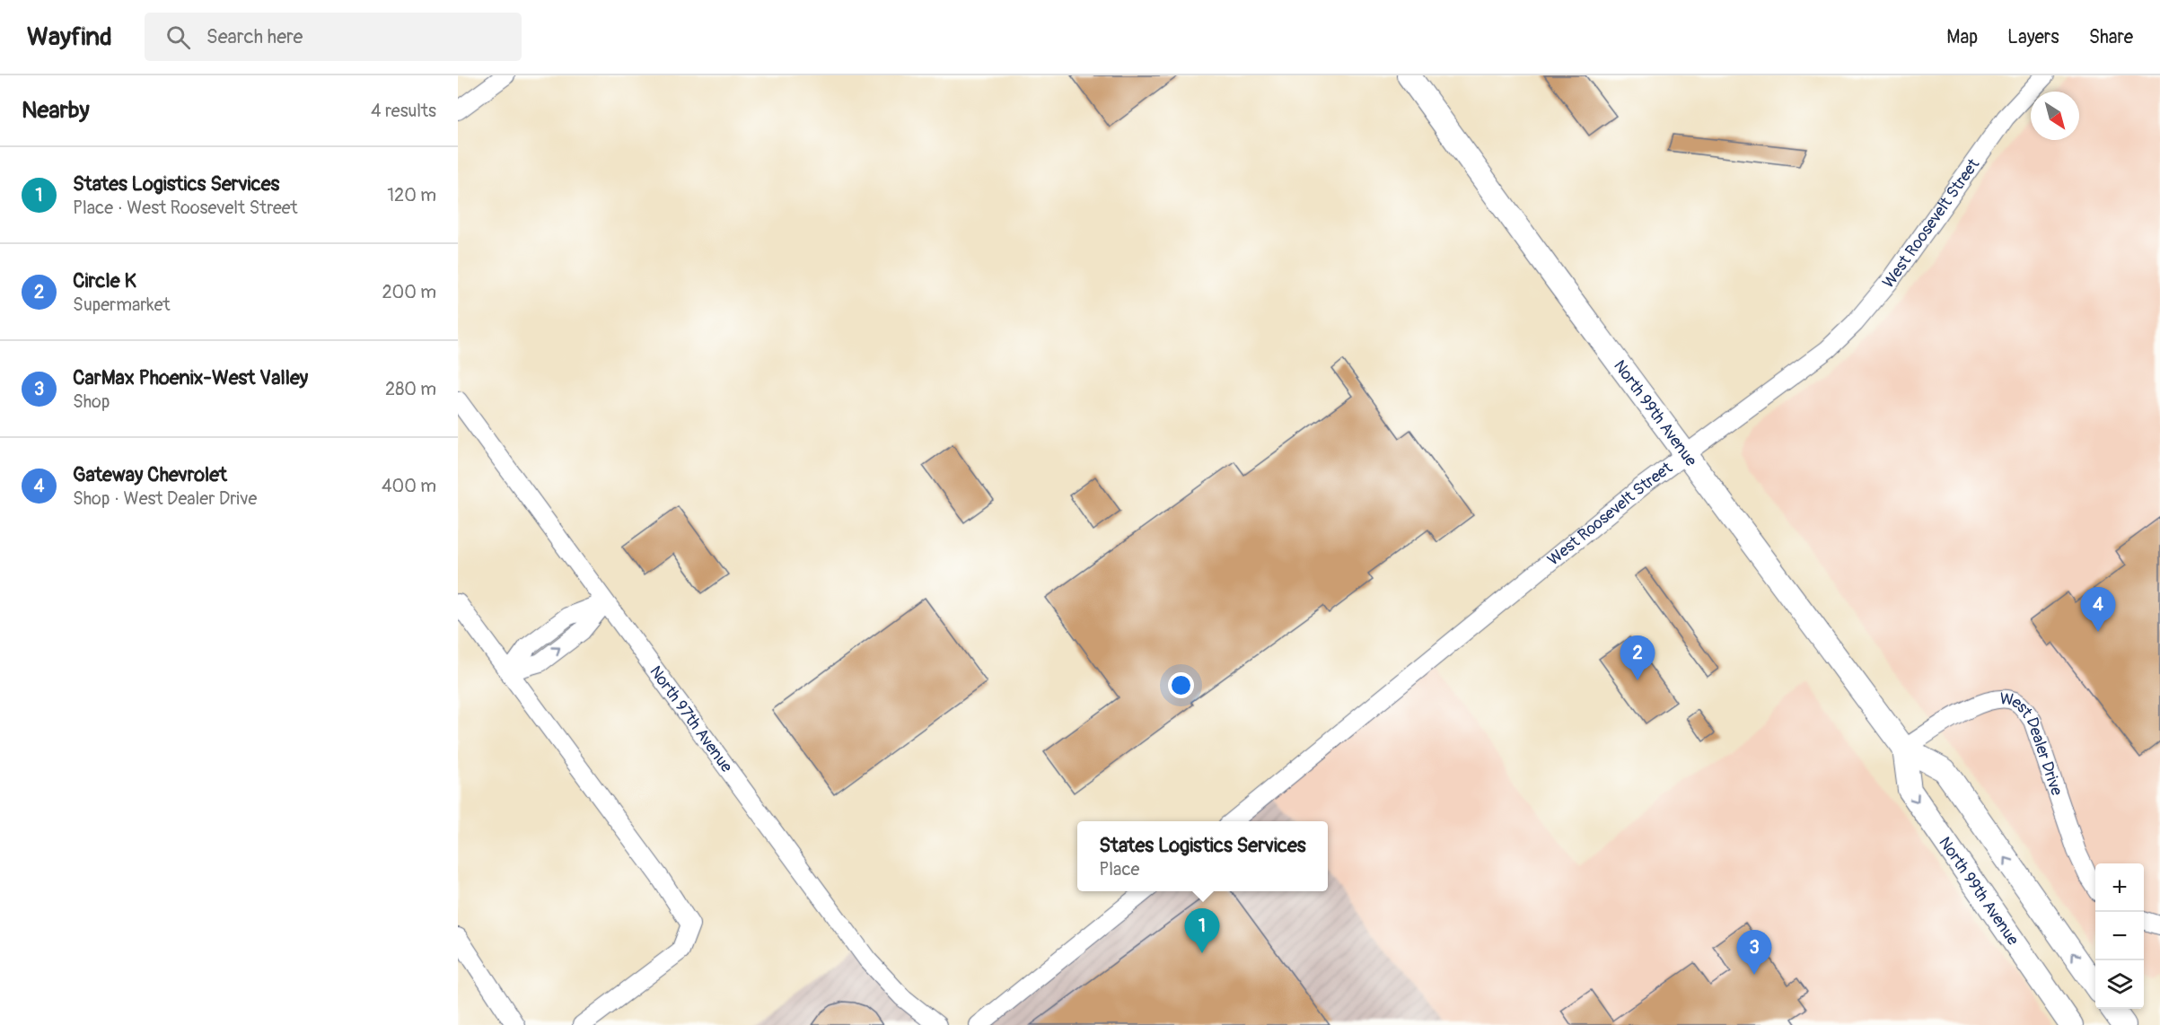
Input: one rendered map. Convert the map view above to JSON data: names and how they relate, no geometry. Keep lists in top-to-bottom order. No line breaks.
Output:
{"streets":{"main road":["North 99th Avenue"],"street":["West Roosevelt Street","North 97th Avenue","West Dealer Drive"]},"crossings":[["West Roosevelt Street","North 99th Avenue"],["North 99th Avenue","West Dealer Drive"]],"north":"bottom right","page":{"header":"Wayfind","search":"Search here","nav":["Map","Layers","Share"],"heading":["Nearby","4 results"],"list":[{"mark":"1","name":"States Logistics Services","note":"Place · West Roosevelt Street","value":"120 m"},{"mark":"2","name":"Circle K","note":"Supermarket","value":"200 m"},{"mark":"3","name":"CarMax Phoenix-West Valley","note":"Shop","value":"280 m"},{"mark":"4","name":"Gateway Chevrolet","note":"Shop · West Dealer Drive","value":"400 m"}],"pins":["4","2","1","3"],"popup":["States Logistics Services","Place"],"map_buttons":["+","−"]}}
